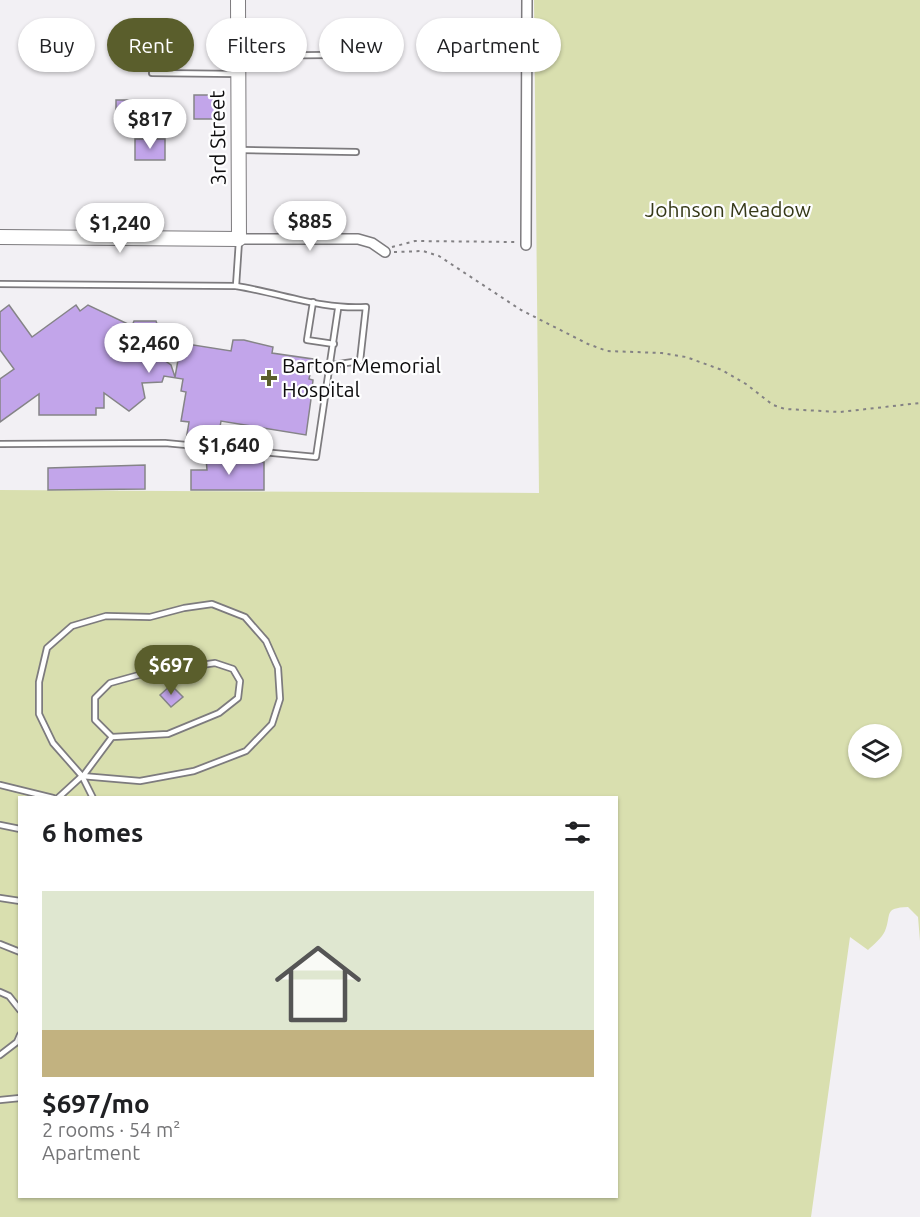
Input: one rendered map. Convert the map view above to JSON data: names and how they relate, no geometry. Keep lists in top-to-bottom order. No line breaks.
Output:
{"streets":{"street":["3rd Street"]},"parks":["Johnson Meadow"],"places":{"health":["Barton Memorial Hospital"]},"page":{"chip":["Buy","Rent","Filters","New","Apartment"],"price":["$817","$885","$1,240","$2,460","$1,640","$697"],"heading":"6 homes","list":[{"name":"$697/mo","note":"2 rooms · 54 m² · Apartment"}]}}
